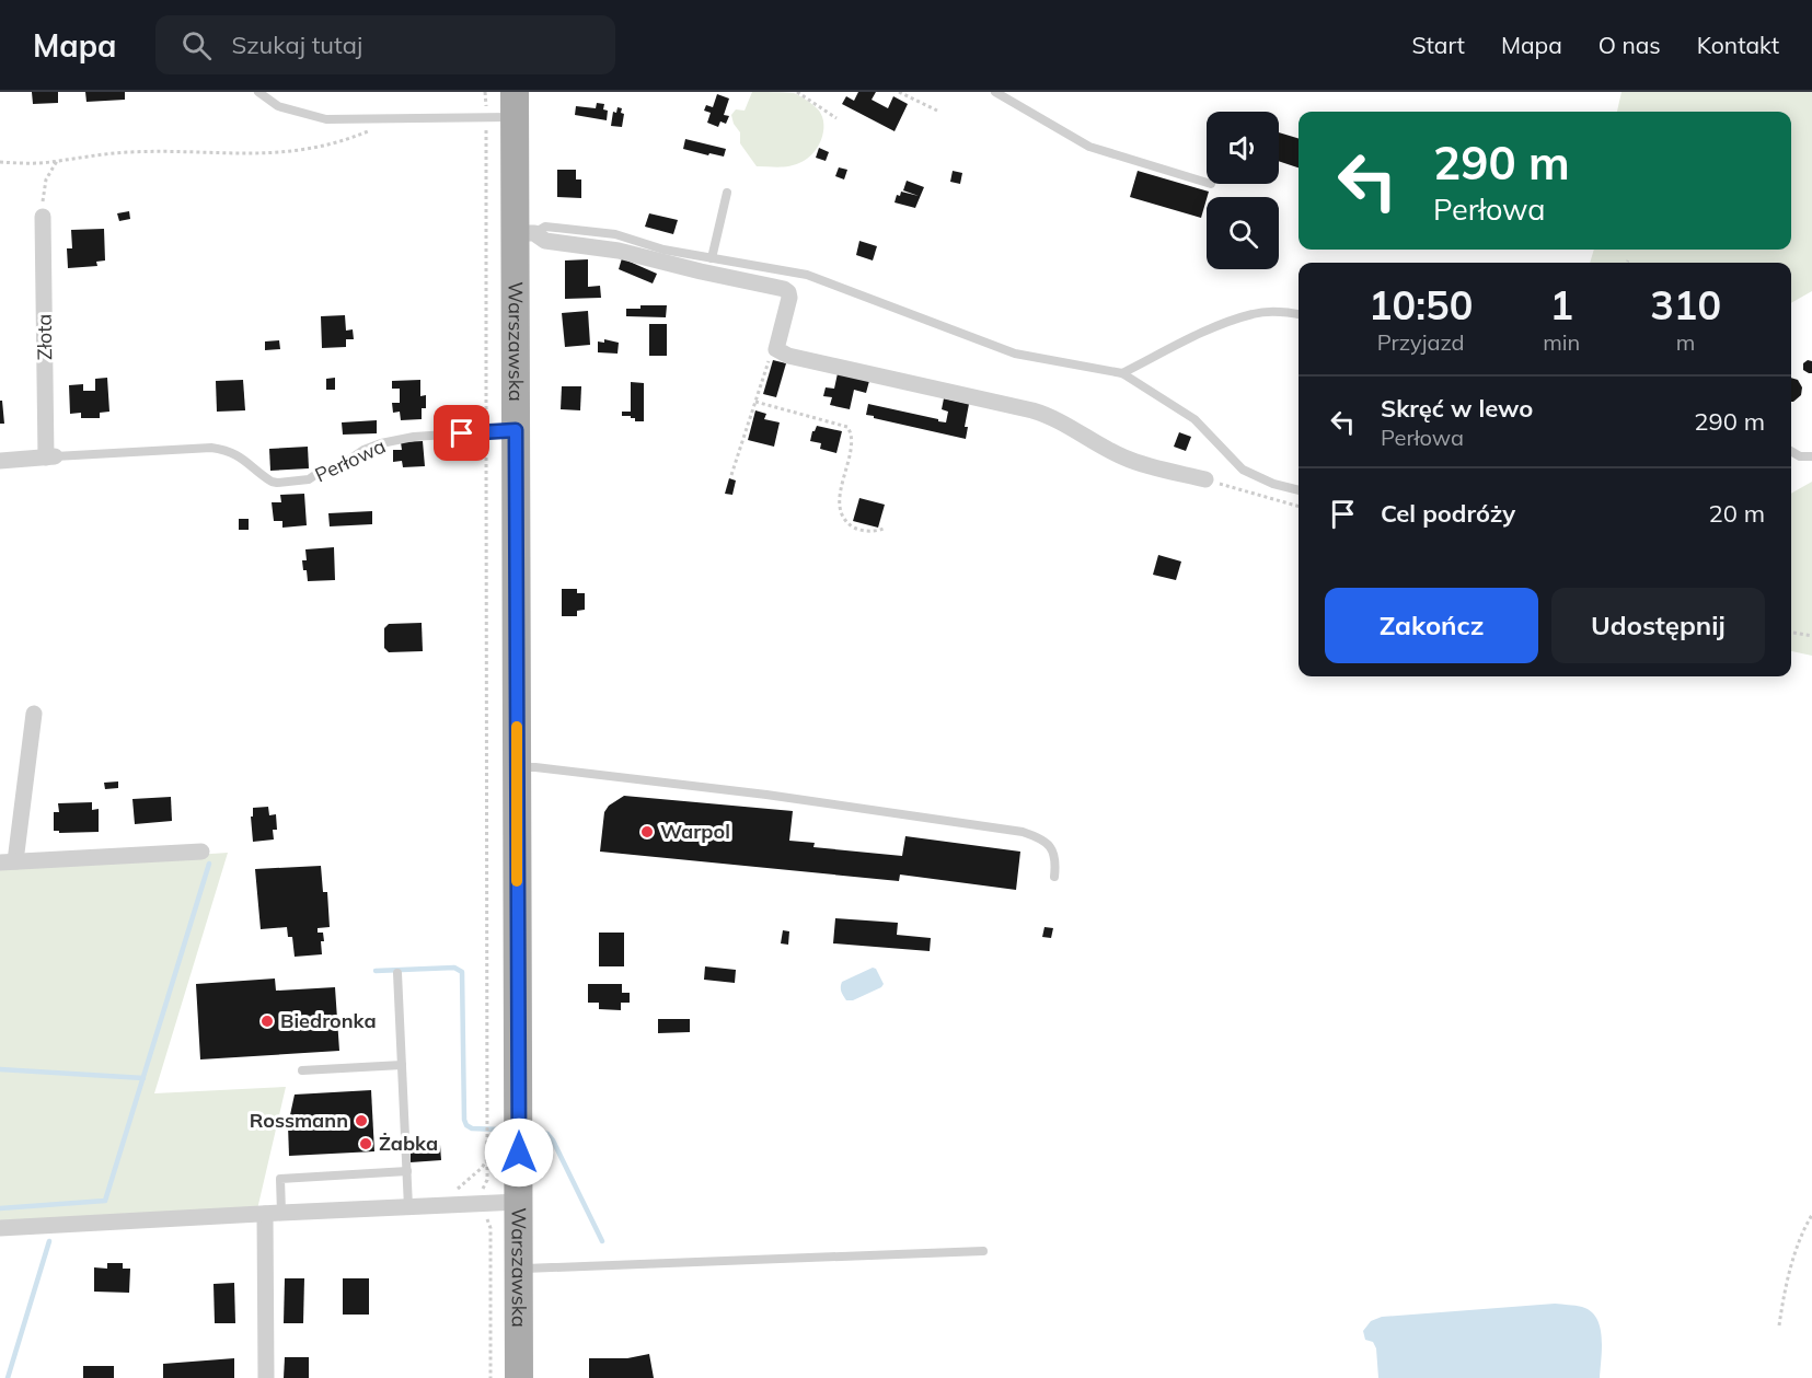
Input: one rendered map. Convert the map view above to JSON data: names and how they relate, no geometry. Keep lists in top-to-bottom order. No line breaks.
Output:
{"streets":{"main road":["Warszawska"],"street":["Złota","Perłowa"]},"crossings":[["Złota","Perłowa"],["Warszawska","Perłowa"]],"places":["Warpol","Biedronka","Rossmann","Żabka"],"page":{"header":"Mapa","search":"Szukaj tutaj","nav":["Start","Mapa","O nas","Kontakt"],"turn":["290 m","Perłowa"],"eta":["10:50","Przyjazd","1","min","310","m"],"list":[{"name":"Skręć w lewo","note":"Perłowa","value":"290 m"},{"name":"Cel podróży","value":"20 m"}],"buttons":["Zakończ","Udostępnij"]}}
